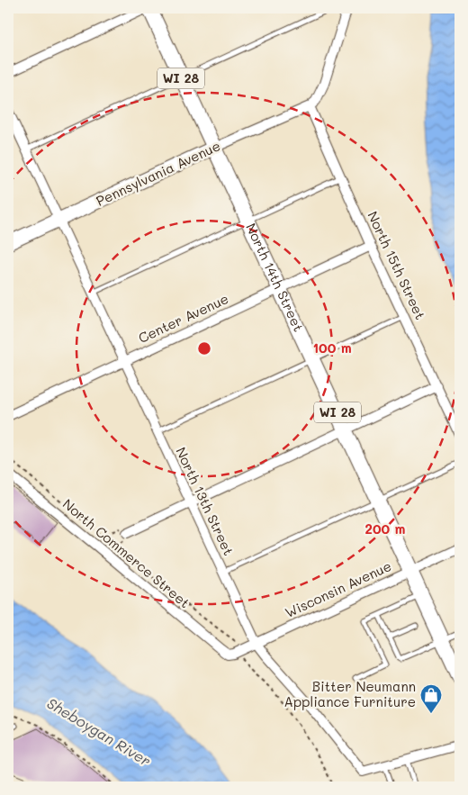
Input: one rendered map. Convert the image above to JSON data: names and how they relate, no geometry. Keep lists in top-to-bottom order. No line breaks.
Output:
{"streets":{"main road":["WI 28","North 14th Street"],"street":["Pennsylvania Avenue","North 15th Street","Center Avenue","North 13th Street","North Commerce Street","Wisconsin Avenue"]},"crossings":[["WI 28","Pennsylvania Avenue"],["WI 28","North 14th Street"],["Pennsylvania Avenue","North 15th Street"],["Pennsylvania Avenue","North 14th Street"],["Pennsylvania Avenue","North 13th Street"],["North 15th Street","Center Avenue"],["North 14th Street","Center Avenue"],["North 14th Street","Wisconsin Avenue"],["Center Avenue","North 13th Street"],["North 13th Street","Wisconsin Avenue"],["North Commerce Street","Wisconsin Avenue"]],"water":["Sheboygan River"],"places":{"shop":["Bitter Neumann Appliance Furniture"]},"rings":["100 m","200 m"]}
